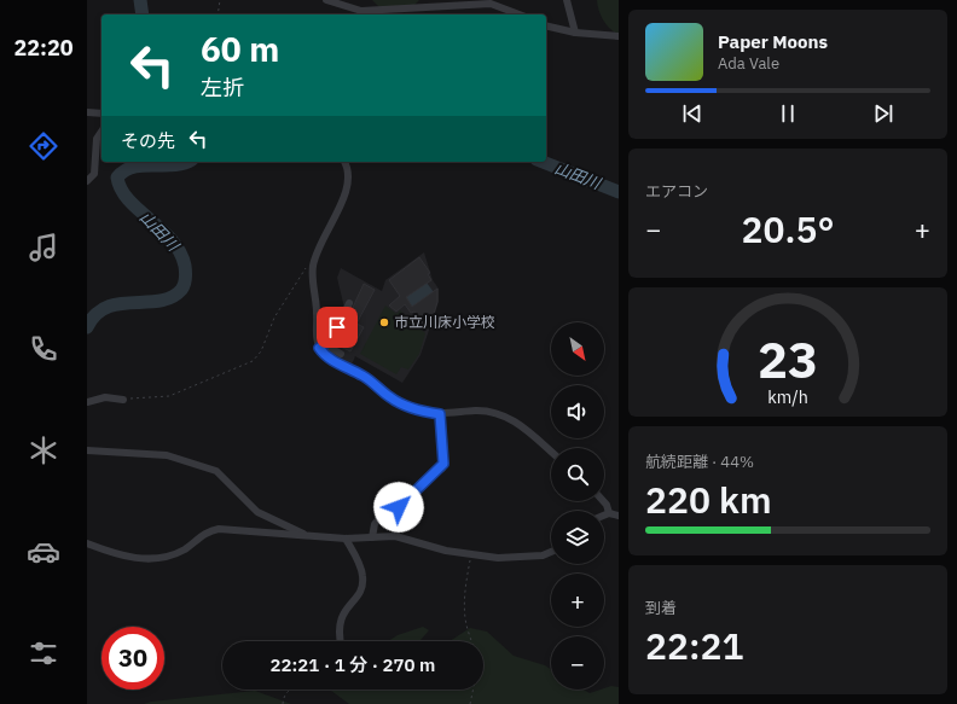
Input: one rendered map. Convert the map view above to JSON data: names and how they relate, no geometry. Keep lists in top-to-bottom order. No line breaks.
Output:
{"water":["山田川"],"places":["市立川床小学校"],"north":"bottom right","page":{"tabs":"22:20","turn":["60 m","左折"],"song":["Paper Moons","Ada Vale"],"then":"その先","tile":["エアコン",["航続距離 · 44%","220 km"],["到着","22:21"]],"heat":["−","20.5°","+"],"map_buttons":["+","−"],"limit":"30","trip":"22:21 · 1 分 · 270 m","gauge":["23","km/h"]}}
